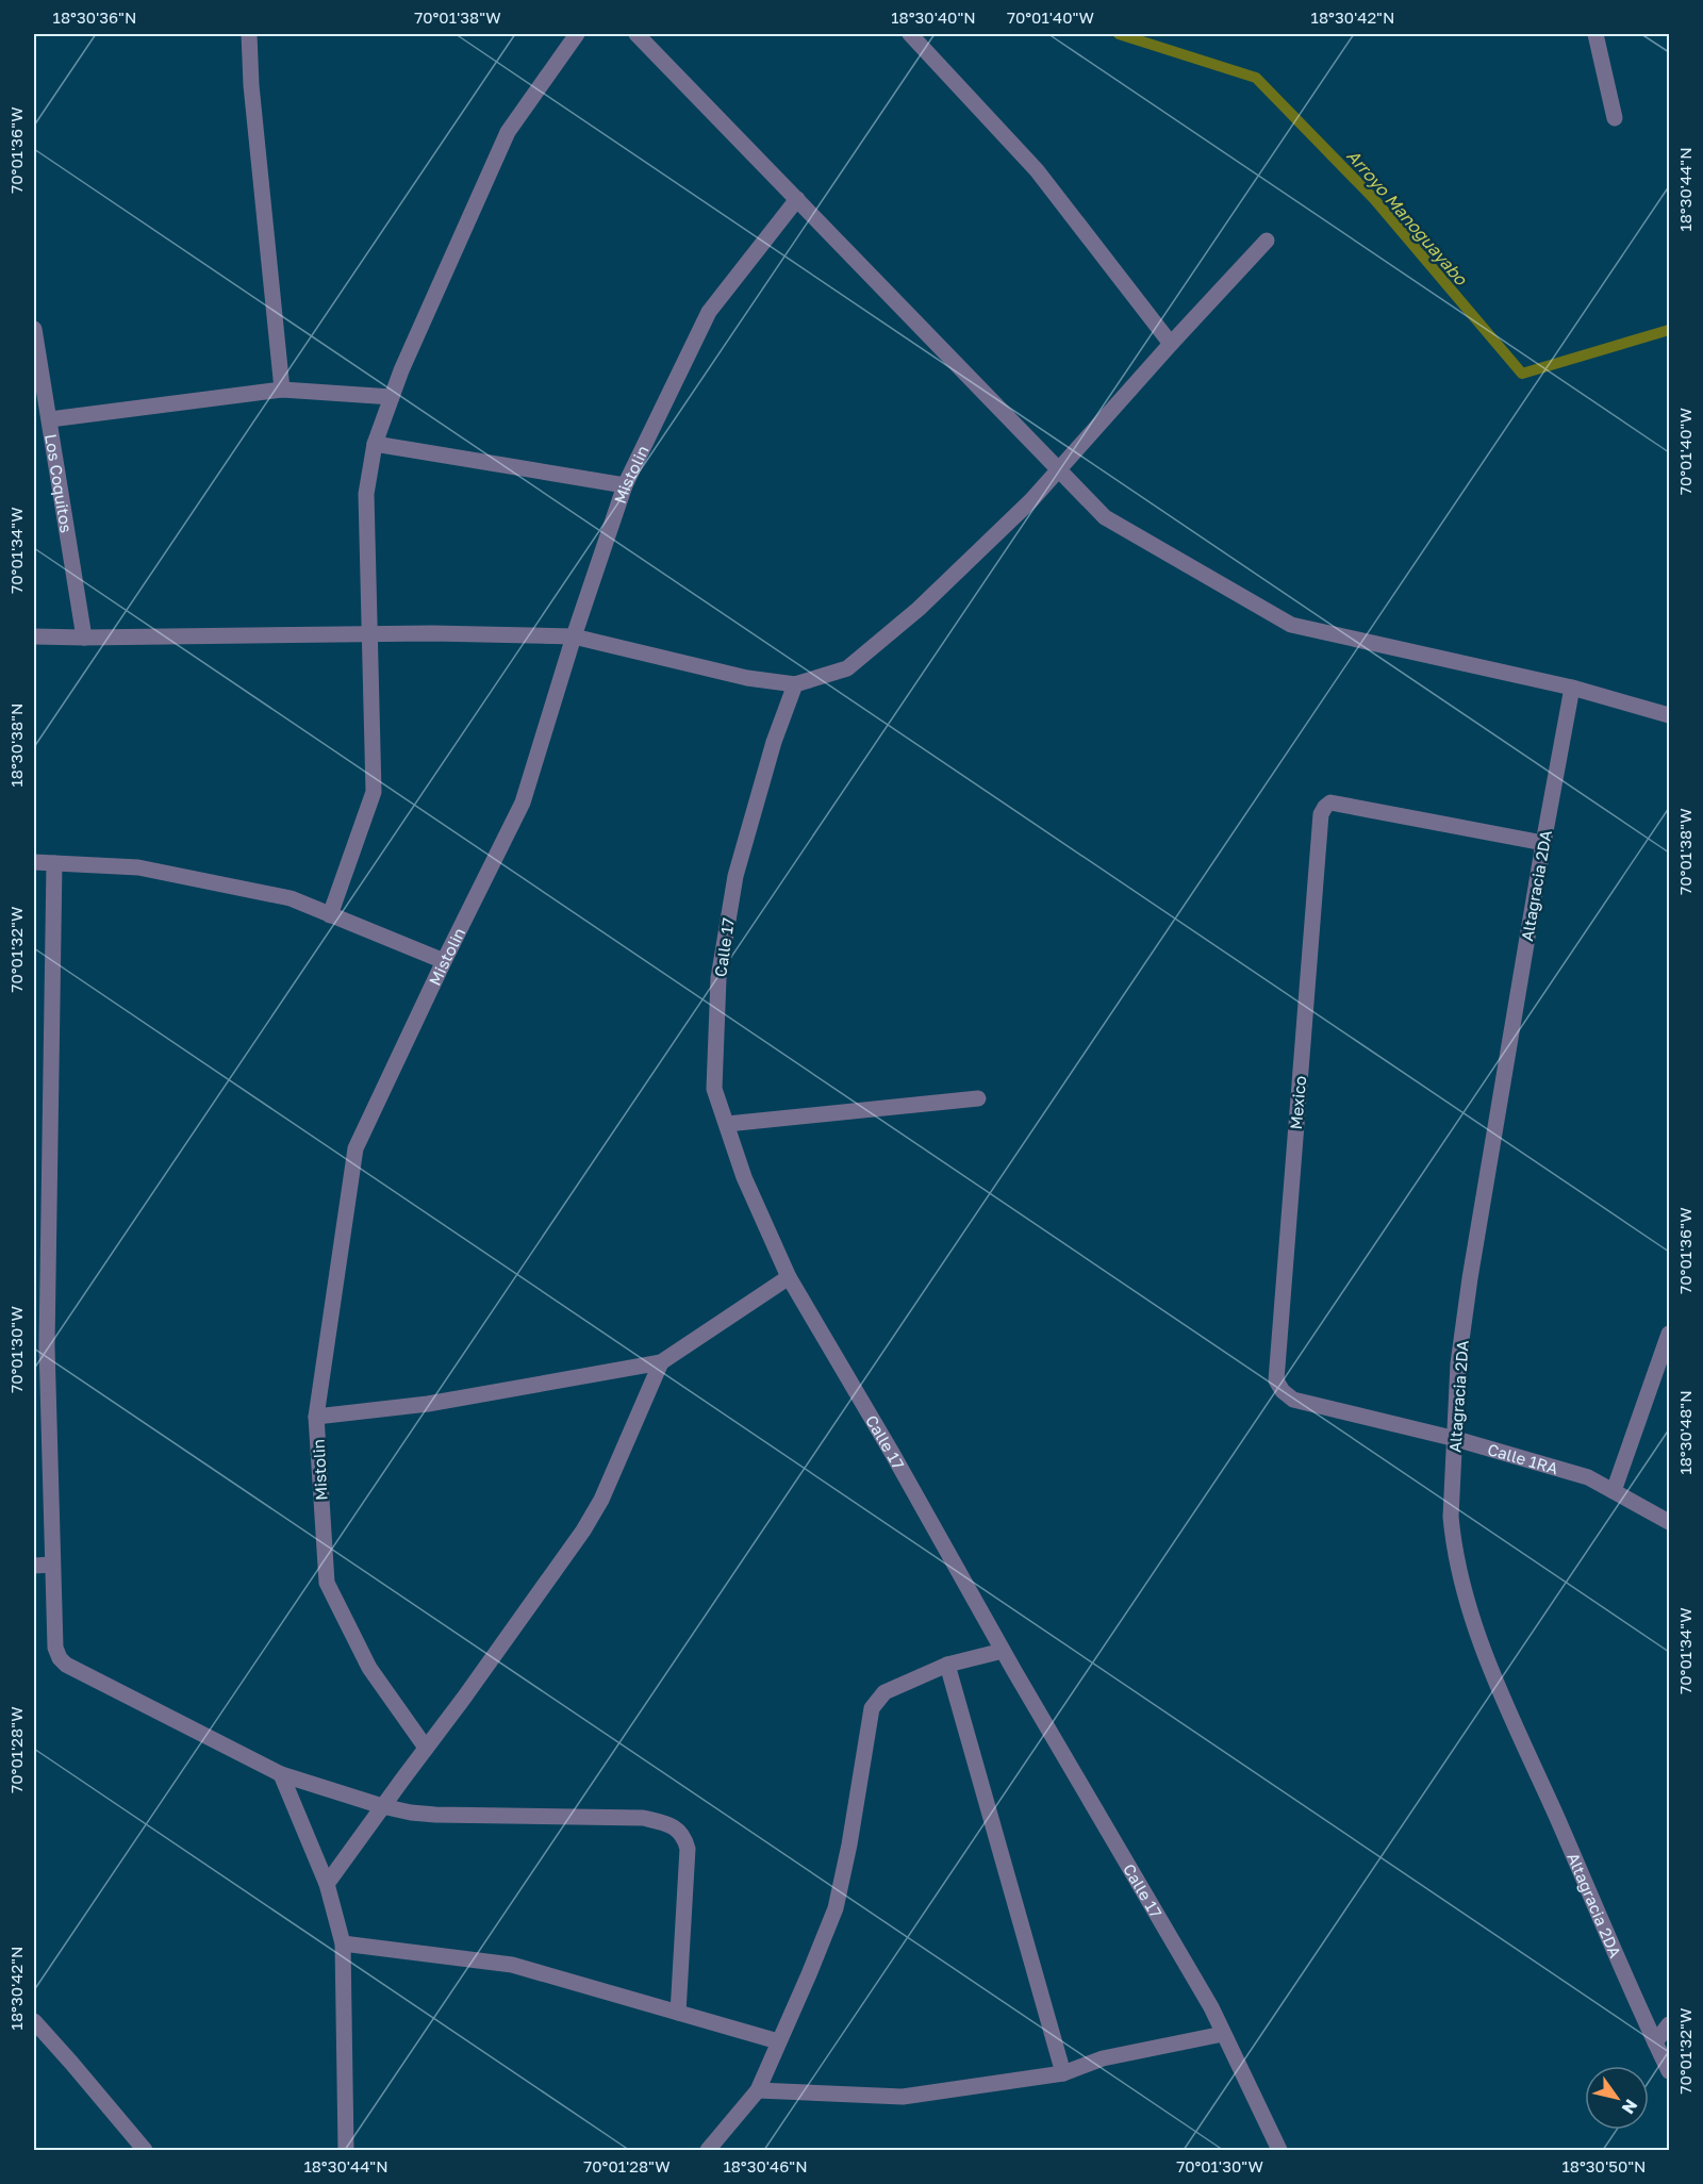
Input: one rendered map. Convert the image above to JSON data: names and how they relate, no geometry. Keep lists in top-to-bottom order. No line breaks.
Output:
{"streets":{"street":["Mistolin","Los Coquitos","Altagracia 2DA","Calle 17","Mexico","Calle 1RA"]},"crossings":[["Altagracia 2DA","Mexico"],["Altagracia 2DA","Calle 1RA"],["Mexico","Calle 1RA"]],"water":["Arroyo Manoguayabo"],"north":"bottom right","coordinates":["18°30'36\"N","70°01'38\"W","18°30'40\"N","70°01'40\"W","18°30'42\"N","70°01'36\"W","18°30'44\"N","70°01'34\"W","18°30'38\"N","70°01'32\"W","70°01'30\"W","18°30'48\"N","70°01'28\"W","18°30'46\"N","18°30'50\"N"]}
